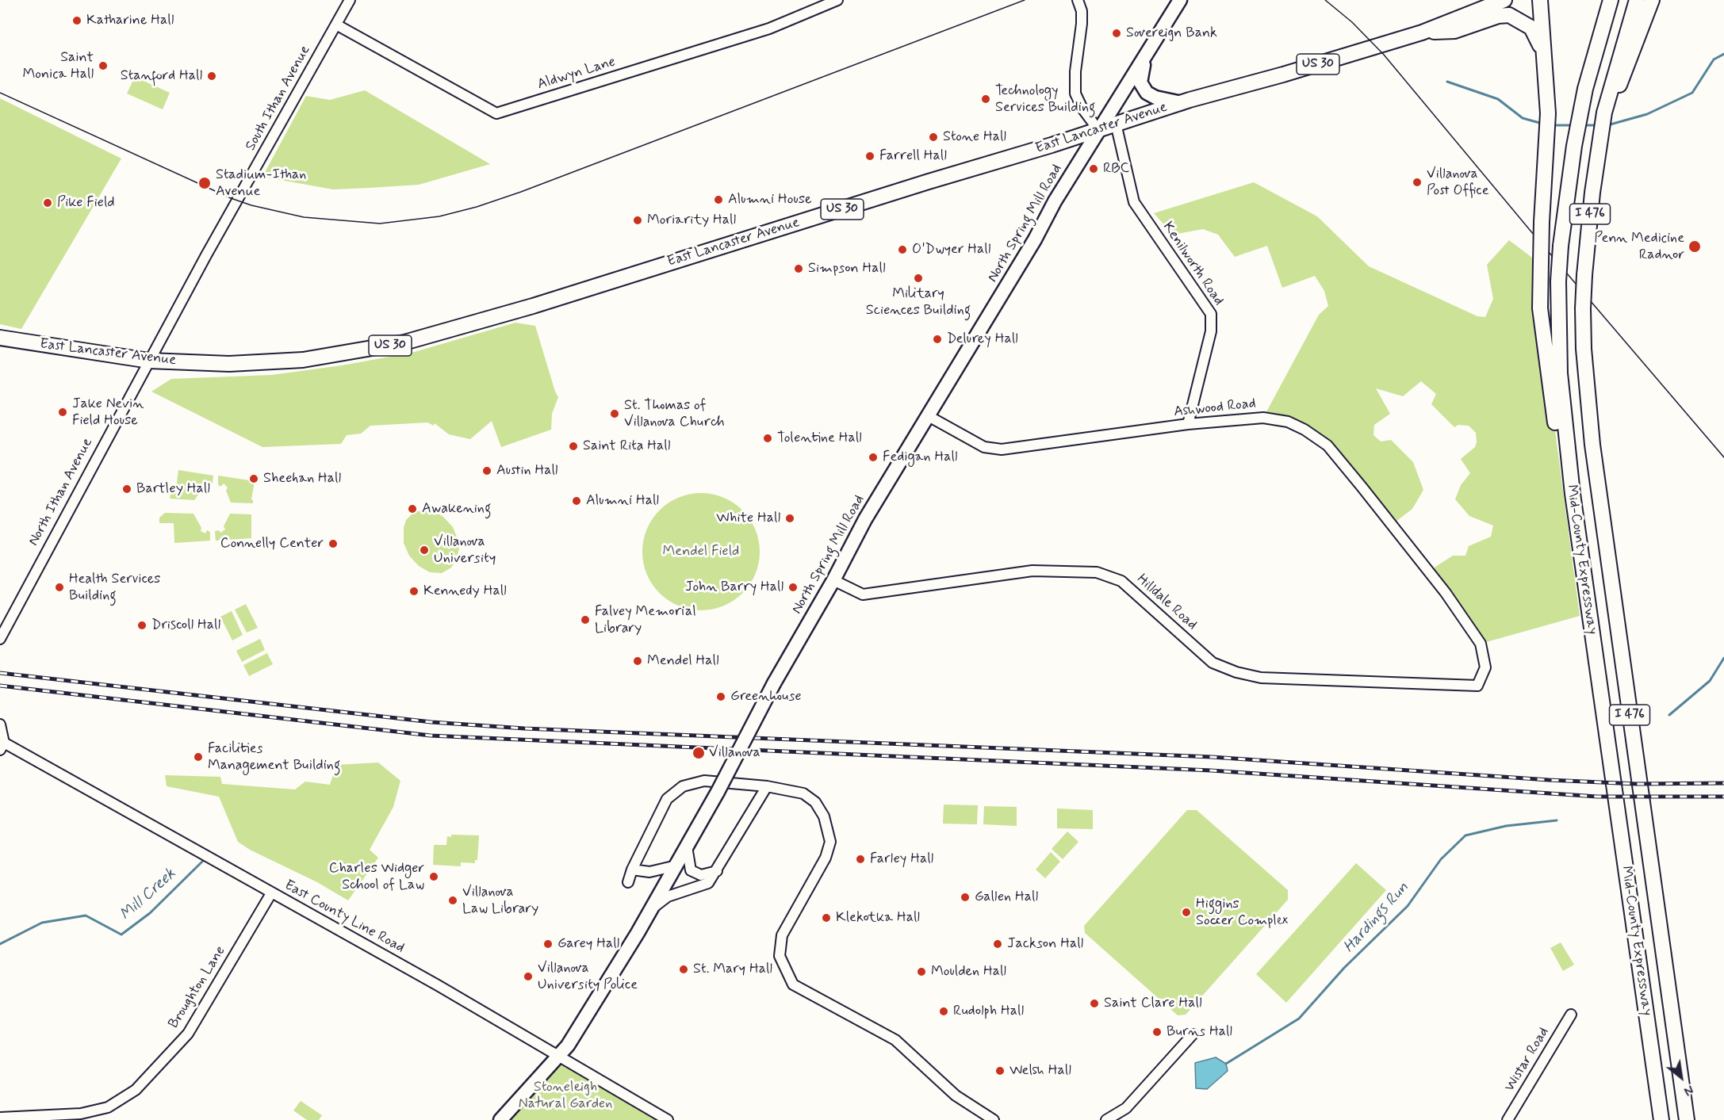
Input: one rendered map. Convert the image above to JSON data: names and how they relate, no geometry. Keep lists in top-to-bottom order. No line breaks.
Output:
{"streets":{"highway":["US 30","East Lancaster Avenue","I 476","Mid-County Expressway"],"main road":["North Spring Mill Road"],"street":["Aldwyn Lane","South Ithan Avenue","Kenilworth Road","Ashwood Road","North Ithan Avenue","Hilldale Road","East County Line Road","Broughton Lane","Wistar Road"]},"crossings":[["Aldwyn Lane","South Ithan Avenue"],["South Ithan Avenue","East Lancaster Avenue"],["South Ithan Avenue","North Ithan Avenue"],["East Lancaster Avenue","North Spring Mill Road"],["East Lancaster Avenue","Kenilworth Road"],["East Lancaster Avenue","North Ithan Avenue"],["North Spring Mill Road","Ashwood Road"],["North Spring Mill Road","Hilldale Road"],["North Spring Mill Road","East County Line Road"],["Kenilworth Road","Ashwood Road"],["Ashwood Road","Hilldale Road"],["East County Line Road","Broughton Lane"]],"water":["Mill Creek","Hardings Run"],"parks":["Mendel Field","Stoneleigh Natural Garden"],"places":["Katharine Hall","Sovereign Bank","Saint Monica Hall","Stanford Hall","Technology Services Building","Stone Hall","Farrell Hall","RBC","Villanova Post Office","Stadium-Ithan Avenue","Alumni House","Pike Field","Moriarity Hall","Penn Medicine Radnor","O'Dwyer Hall","Simpson Hall","Military Sciences Building","Delurey Hall","Jake Nevin Field House","St. Thomas of Villanova Church","Tolentine Hall","Saint Rita Hall","Fedigan Hall","Austin Hall","Sheehan Hall","Bartley Hall","Alumni Hall","Awakening","White Hall","Connelly Center","Villanova University","Health Services Building","John Barry Hall","Kennedy Hall","Falvey Memorial Library","Driscoll Hall","Mendel Hall","Greenhouse","Villanova","Facilities Management Building","Farley Hall","Charles Widger School of Law","Gallen Hall","Villanova Law Library","Higgins Soccer Complex","Klekotka Hall","Garey Hall","Jackson Hall","St. Mary Hall","Moulden Hall","Villanova University Police","Saint Clare Hall","Rudolph Hall","Burns Hall","Welsh Hall"],"north":"bottom right"}
